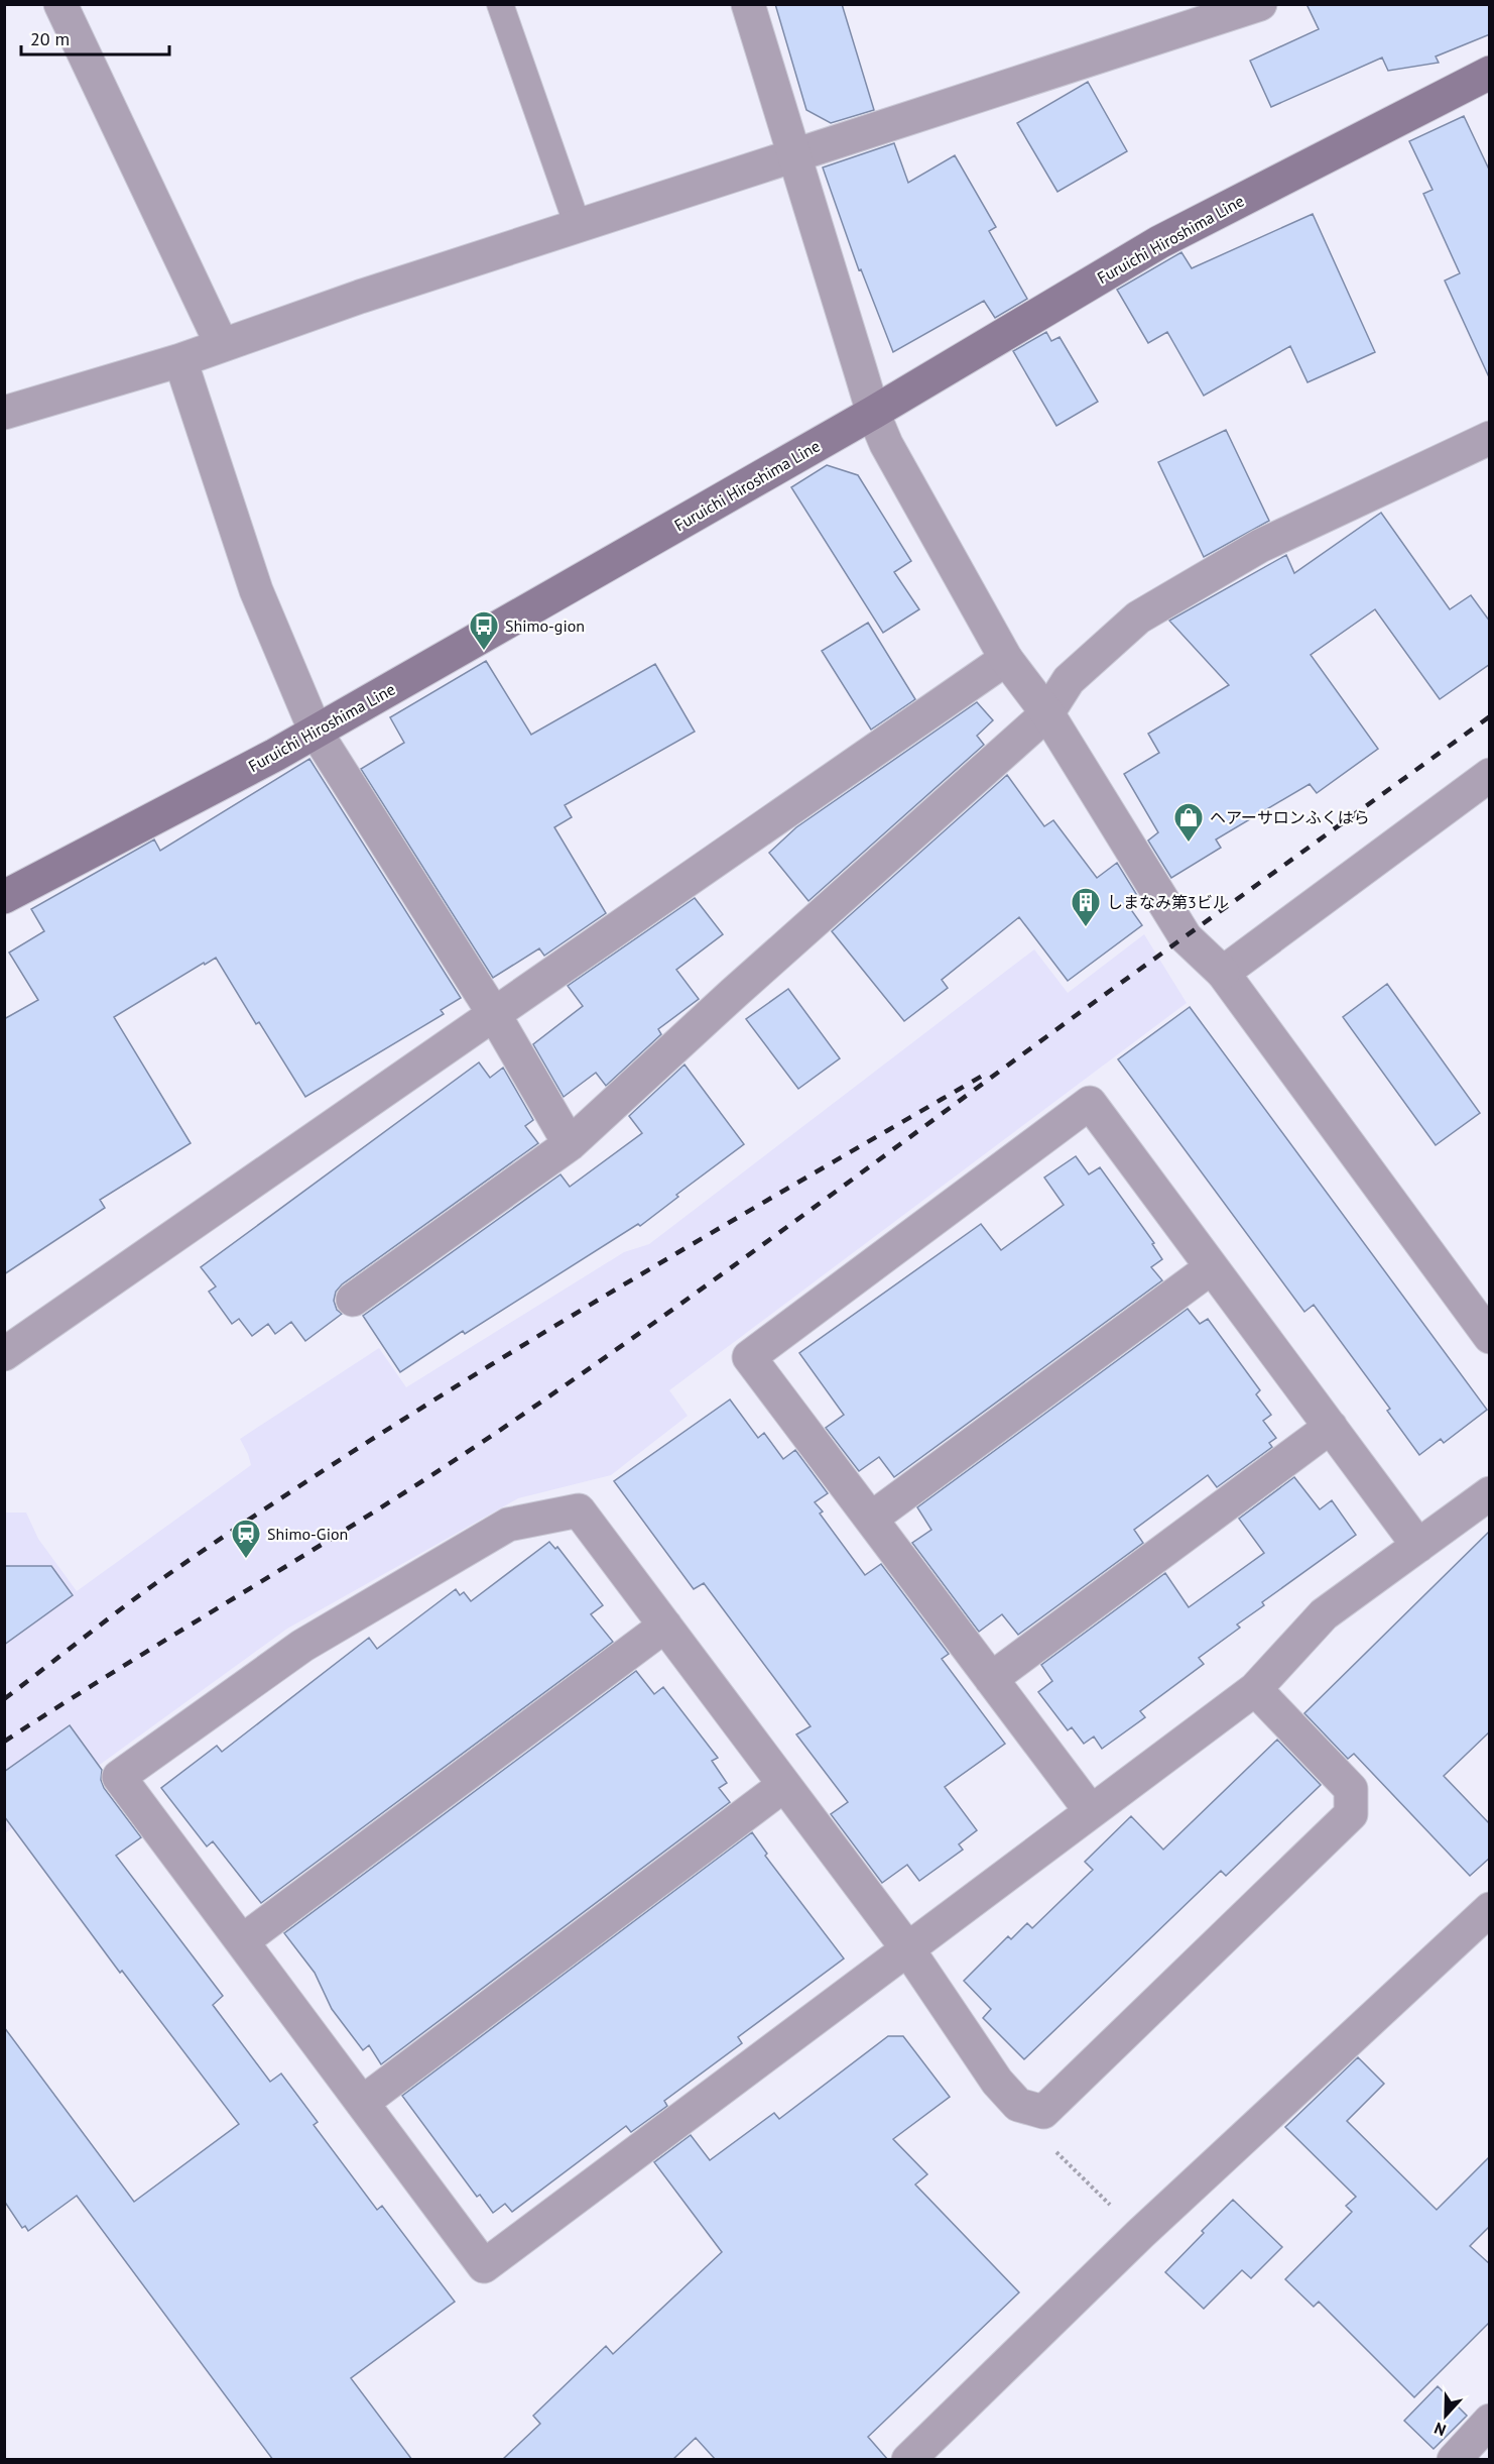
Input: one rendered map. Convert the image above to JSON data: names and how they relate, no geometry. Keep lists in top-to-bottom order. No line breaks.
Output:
{"streets":{"main road":["Furuichi Hiroshima Line"]},"places":{"bus stop":["Shimo-gion"],"shop":["ヘアーサロンふくはら"],"building":["しまなみ第3ビル"],"station":["Shimo-Gion"]},"scale_bar":"20 m","north":"bottom"}
